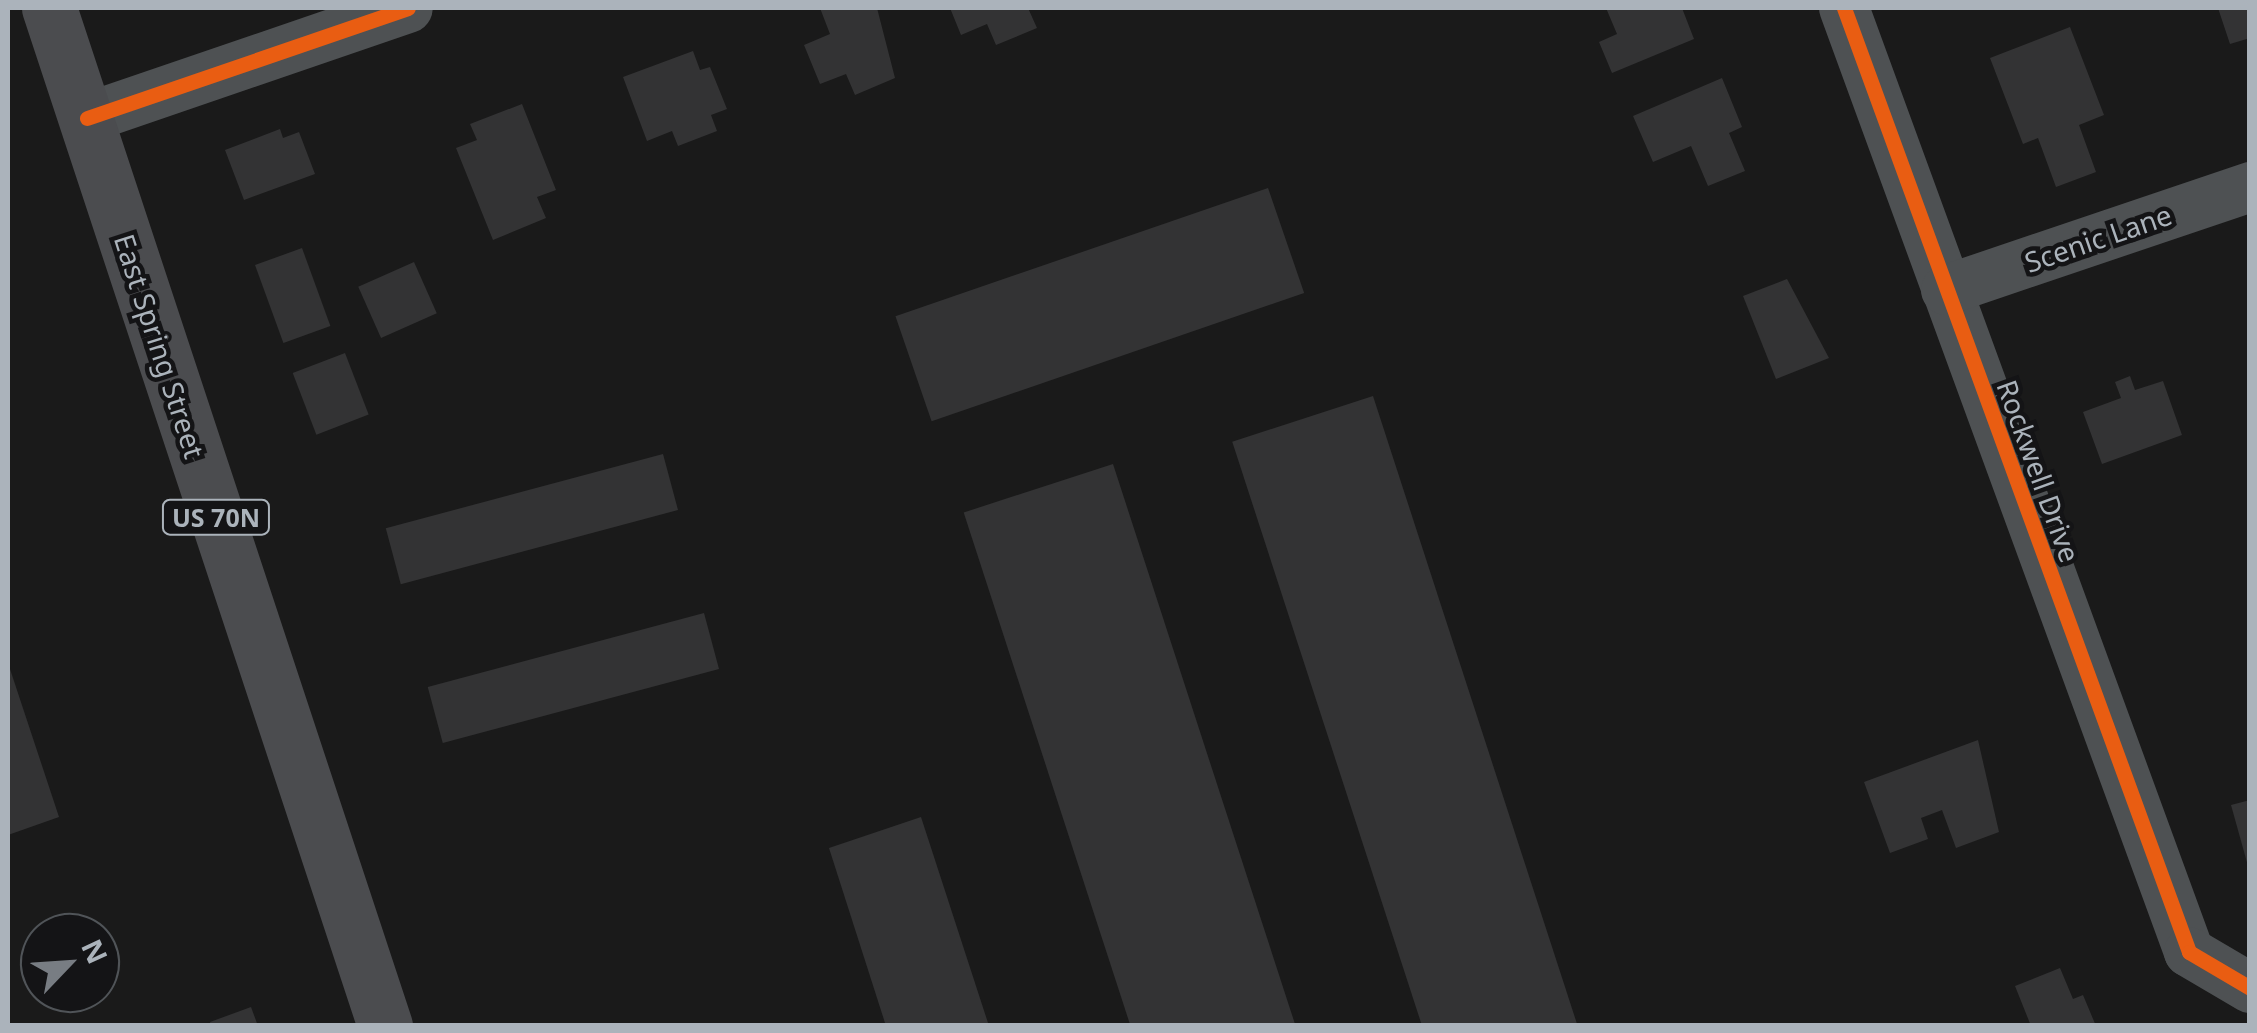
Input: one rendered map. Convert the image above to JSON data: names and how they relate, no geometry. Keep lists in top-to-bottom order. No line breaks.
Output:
{"streets":{"main road":["East Spring Street","US 70N"],"street":["Scenic Lane","Rockwell Drive"]},"crossings":[["Scenic Lane","Rockwell Drive"]],"north":"top right"}
